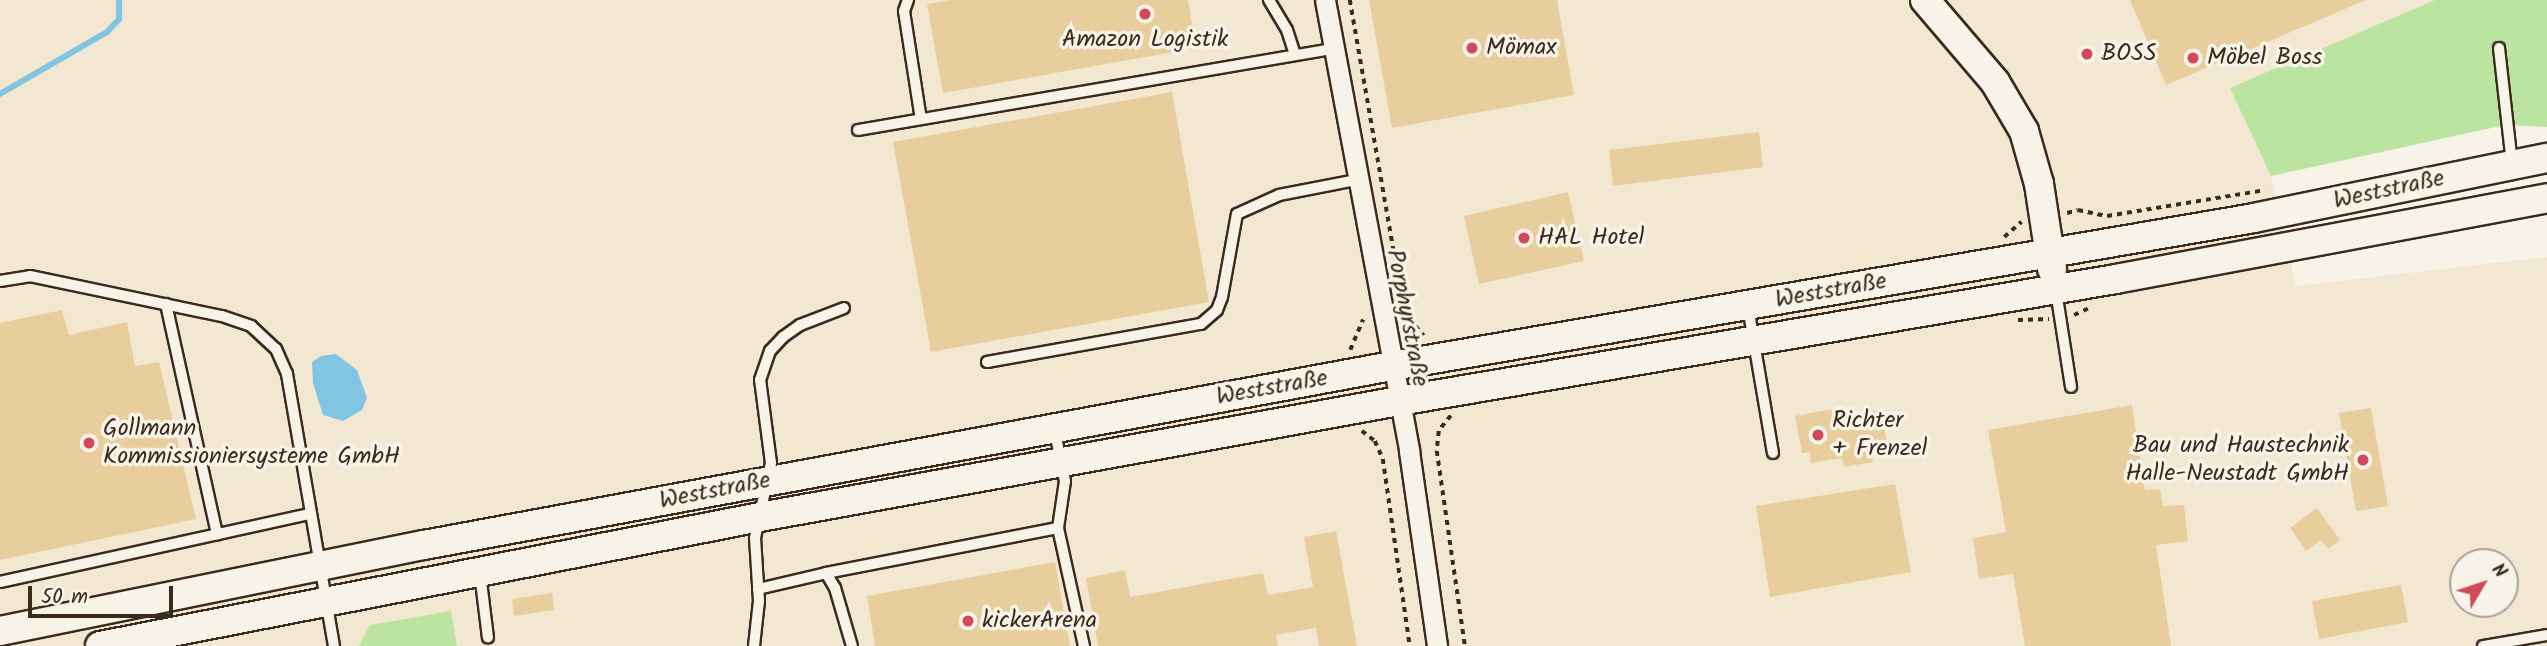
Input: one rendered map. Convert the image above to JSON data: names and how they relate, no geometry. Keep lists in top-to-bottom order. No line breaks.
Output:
{"streets":{"main road":["Weststraße"],"street":["Porphyrstraße"]},"crossings":[["Weststraße","Porphyrstraße"]],"places":["Amazon Logistik","Mömax","BOSS","Möbel Boss","HAL Hotel","Richter + Frenzel","Gollmann Kommissioniersysteme GmbH","Bau und Haustechnik Halle-Neustadt GmbH","kickerArena"],"scale_bar":"50 m","north":"top right"}
